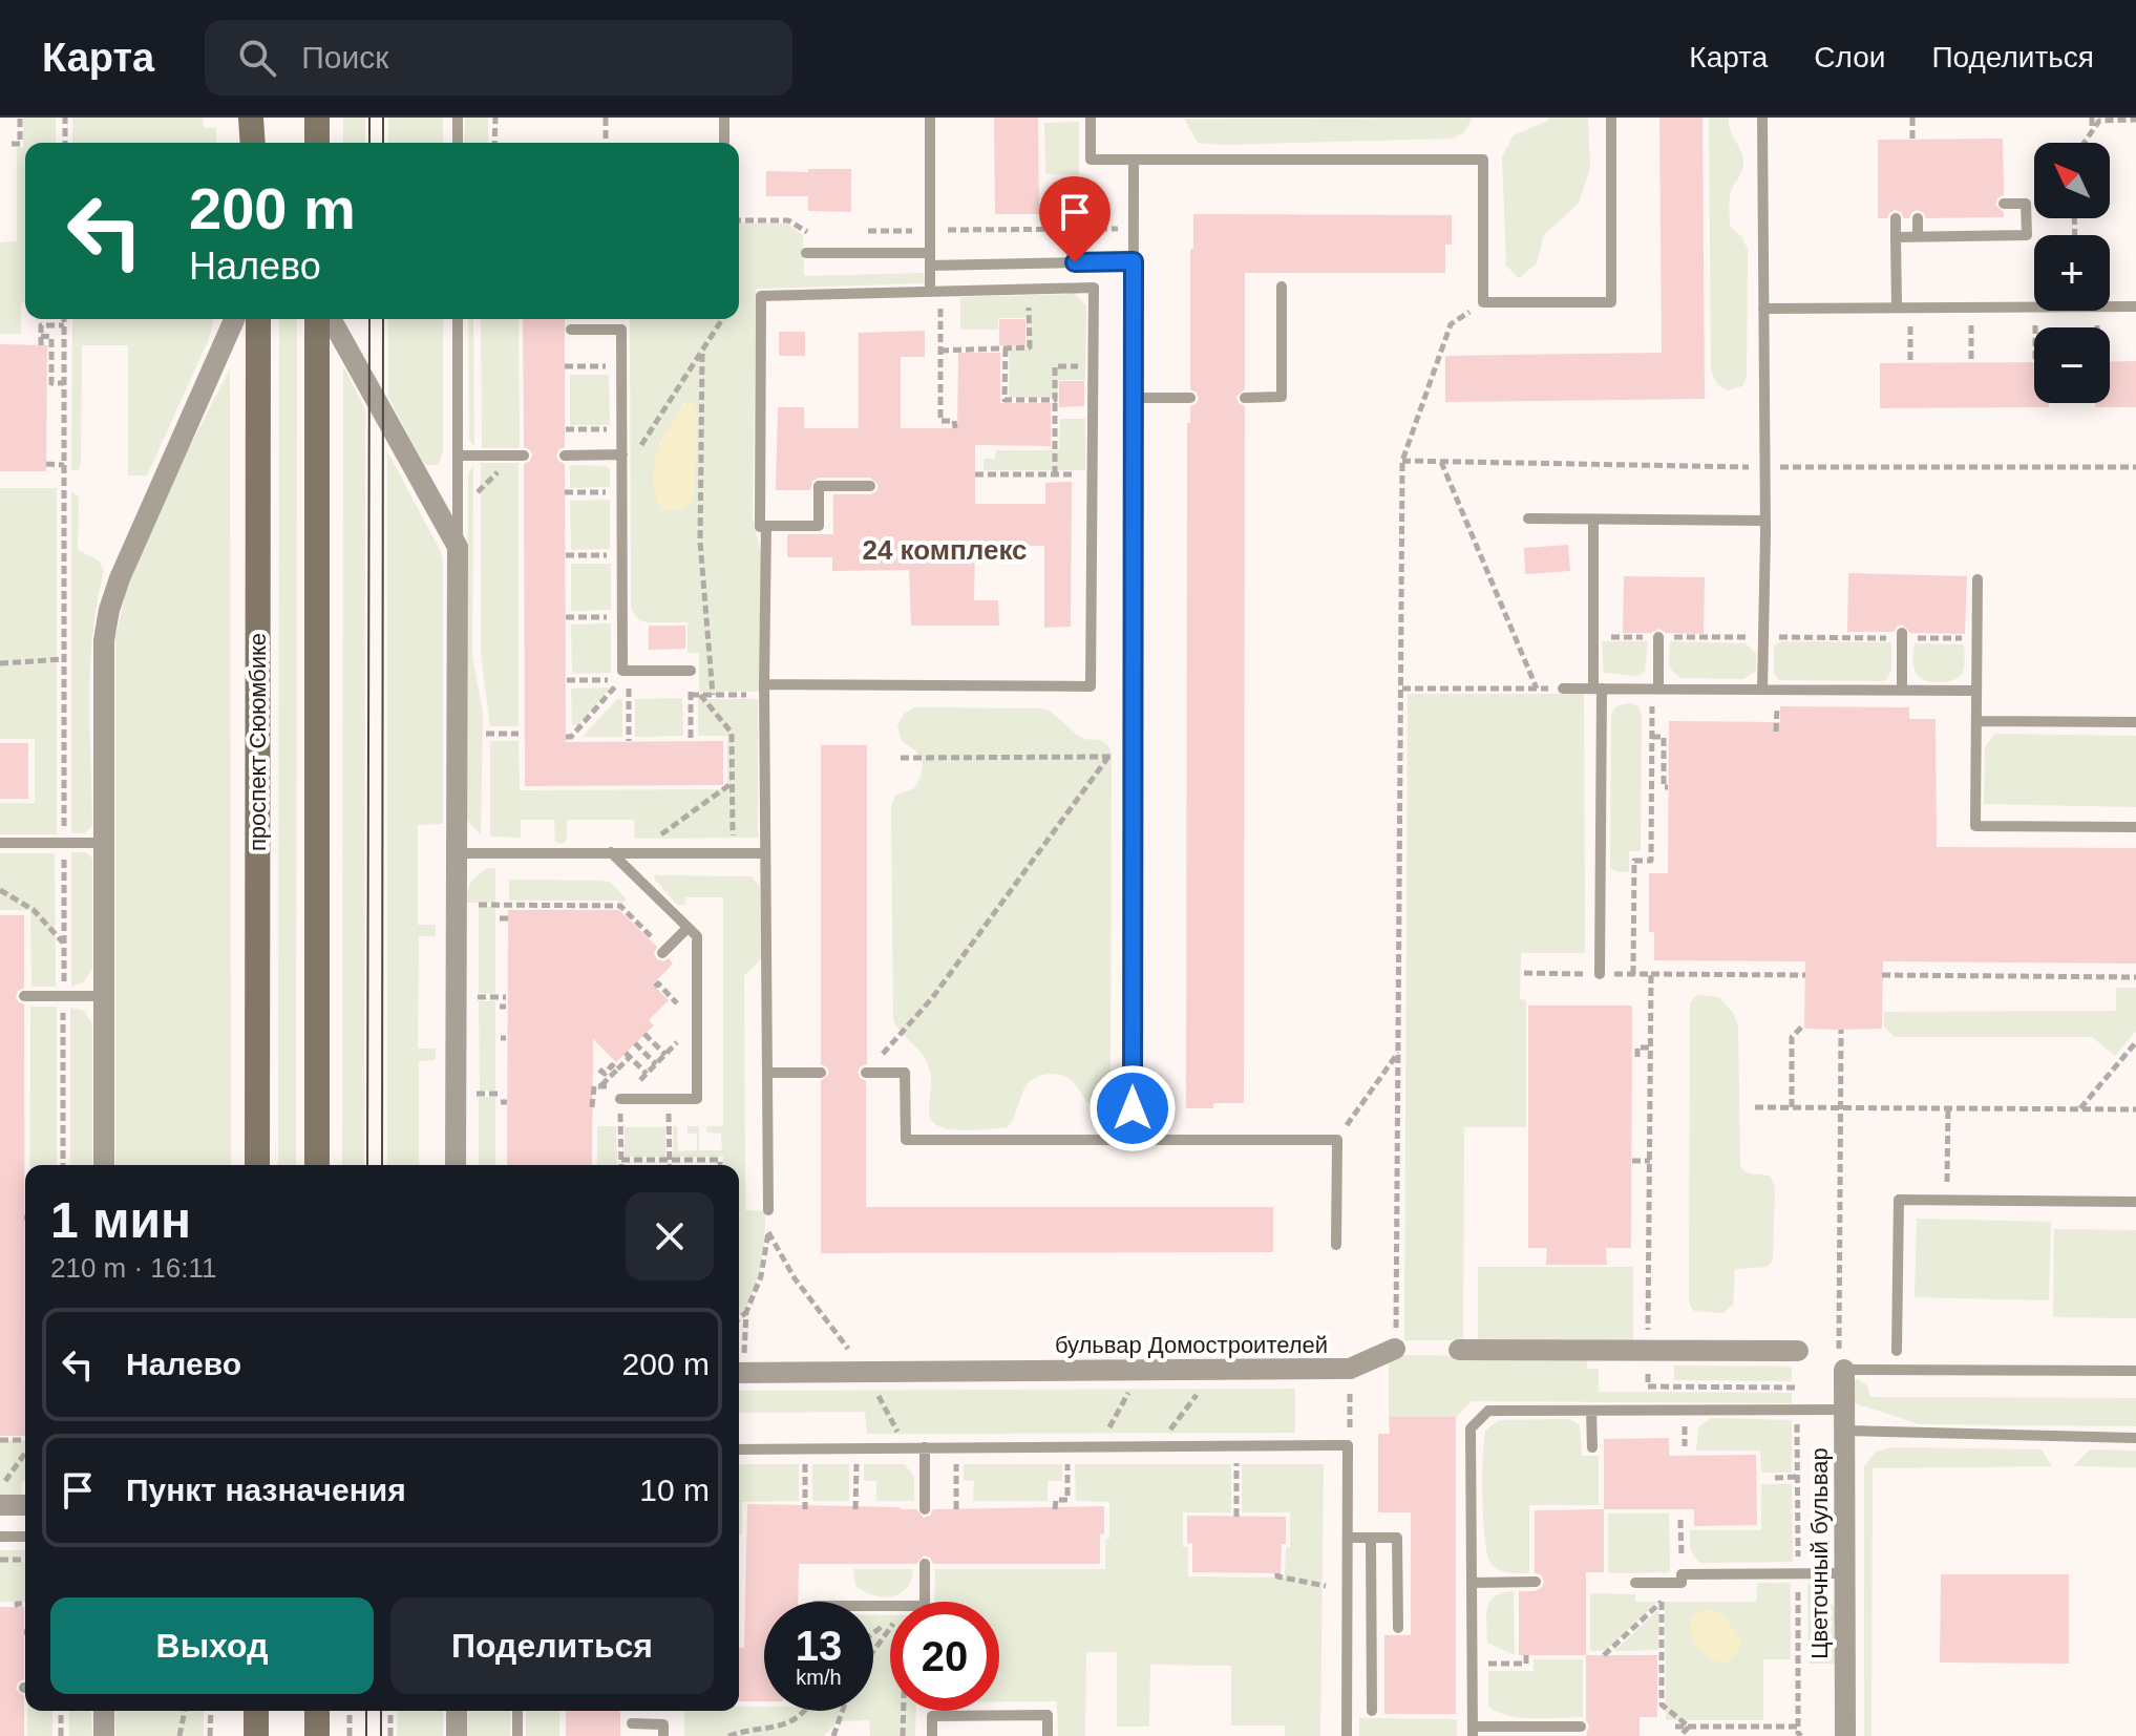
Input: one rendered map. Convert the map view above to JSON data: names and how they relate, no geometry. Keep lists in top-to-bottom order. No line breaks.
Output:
{"streets":{"main road":["проспект Сююмбике"],"street":["бульвар Домостроителей","Цветочный бульвар"]},"districts":["24 комплекс"],"north":"top left","page":{"header":"Карта","search":"Поиск","nav":["Карта","Слои","Поделиться"],"map_buttons":["+","−"],"turn":["200 m","Налево"],"heading":["1 мин","210 m · 16:11"],"list":[{"name":"Налево","value":"200 m"},{"name":"Пункт назначения","value":"10 m"}],"buttons":["Выход","Поделиться"],"speed":"13 km/h","limit":"20"}}
